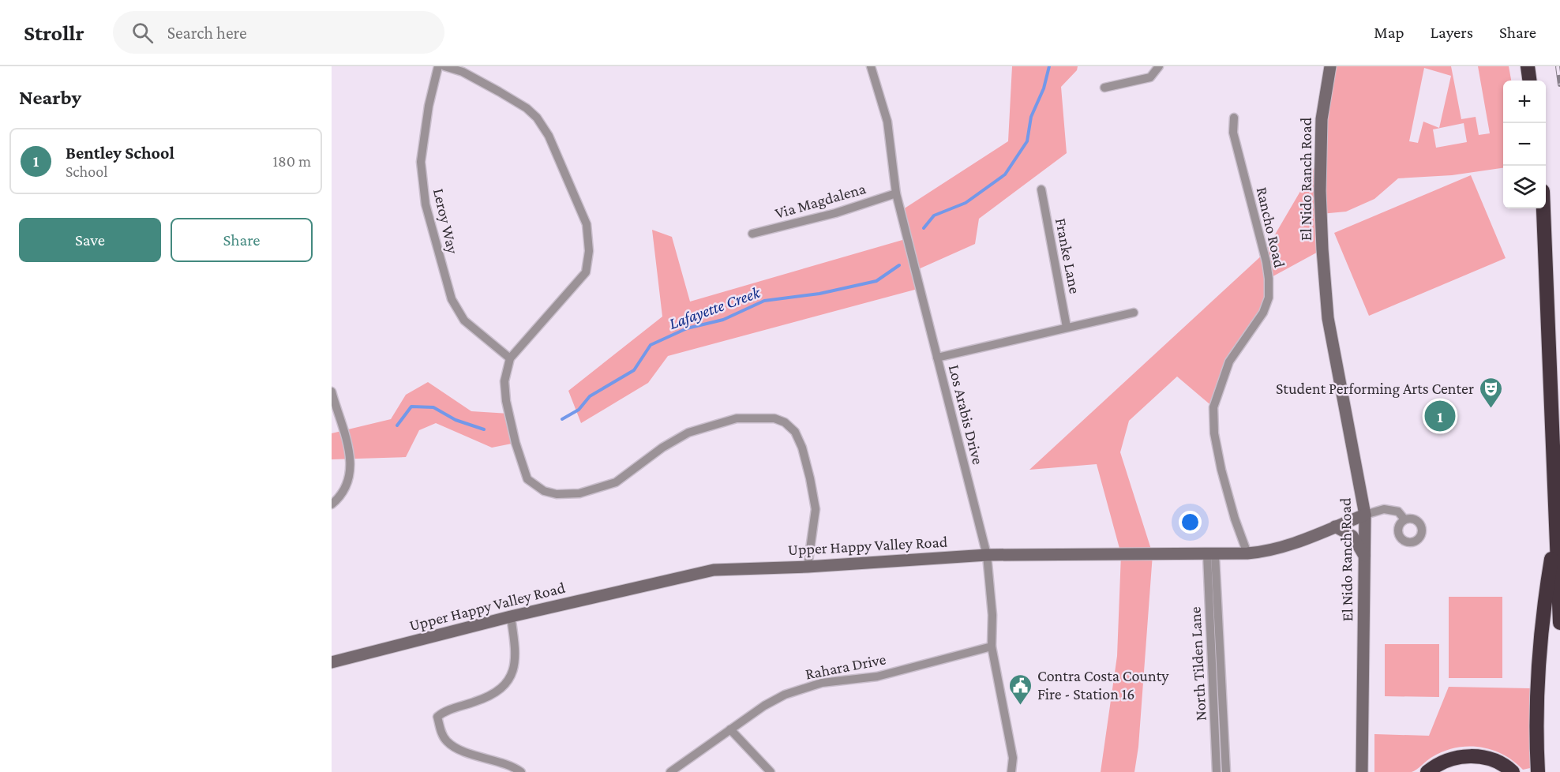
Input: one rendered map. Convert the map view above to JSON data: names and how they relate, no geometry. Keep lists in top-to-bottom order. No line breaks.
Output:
{"streets":{"street":["El Nido Ranch Road","Via Magdalena","Leroy Way","Rancho Road","Franke Lane","Los Arabis Drive","Upper Happy Valley Road","North Tilden Lane","Rahara Drive"]},"crossings":[["El Nido Ranch Road","Upper Happy Valley Road"],["Via Magdalena","Los Arabis Drive"],["Rancho Road","Upper Happy Valley Road"],["Los Arabis Drive","Upper Happy Valley Road"],["Los Arabis Drive","Rahara Drive"],["Upper Happy Valley Road","North Tilden Lane"]],"water":["Lafayette Creek"],"places":{"theatre":["Student Performing Arts Center"],"public building":["Contra Costa County Fire - Station 16"]},"page":{"header":"Strollr","search":"Search here","nav":["Map","Layers","Share"],"heading":"Nearby","map_buttons":["+","−"],"list":[{"mark":"1","name":"Bentley School","note":"School","value":"180 m"}],"buttons":["Save","Share"],"pins":"1"}}
